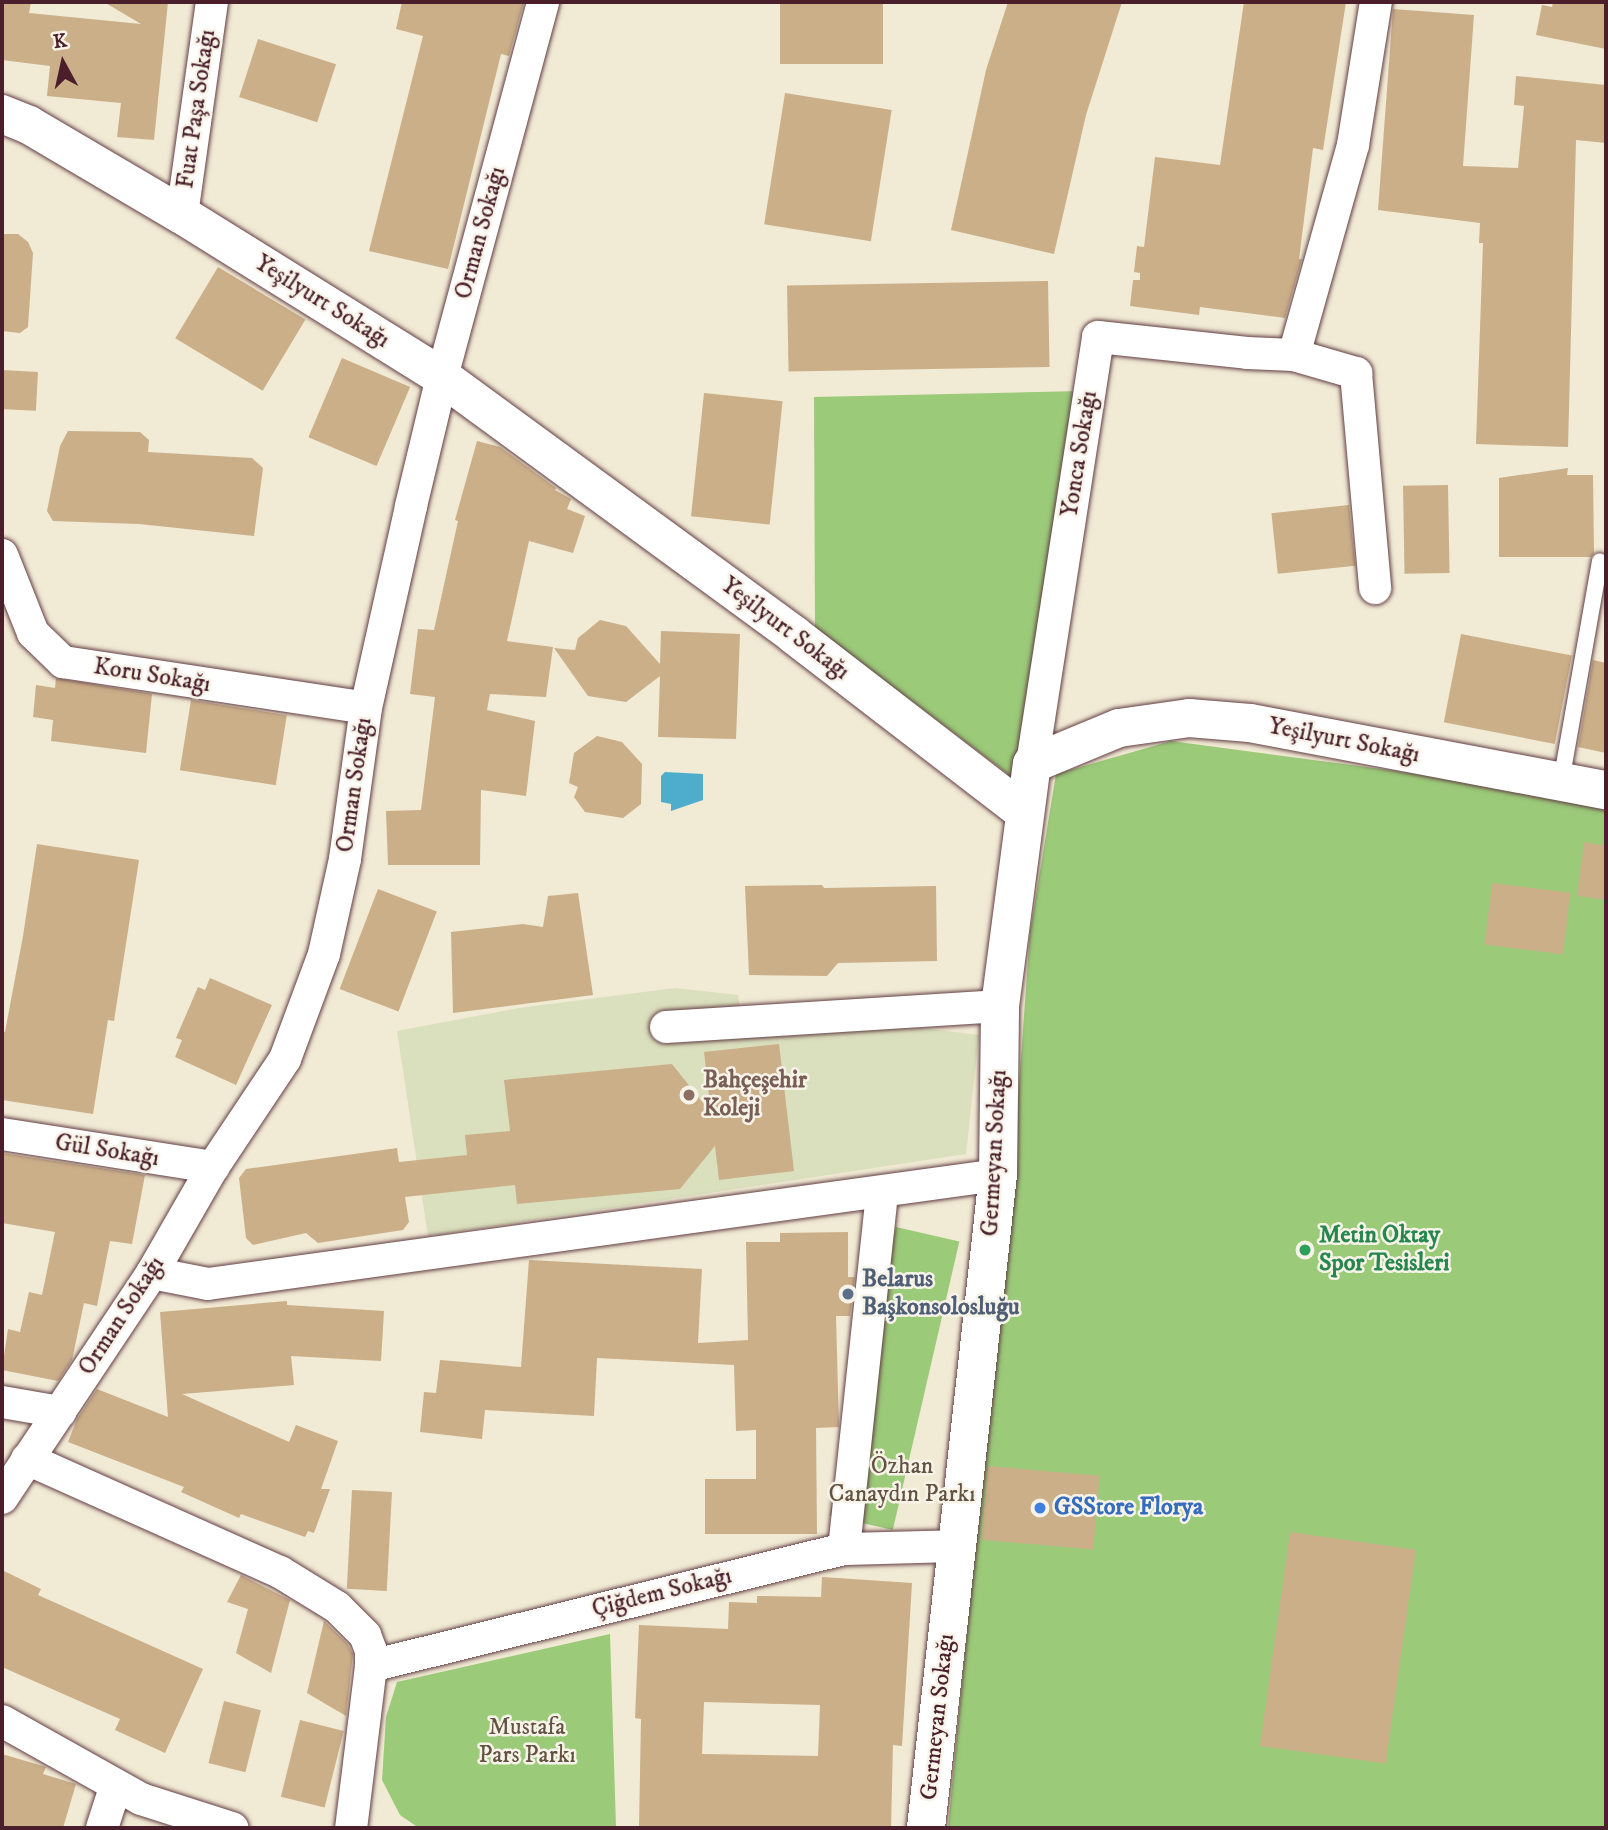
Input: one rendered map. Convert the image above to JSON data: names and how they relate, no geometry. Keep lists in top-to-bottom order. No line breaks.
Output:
{"streets":{"main road":["Yeşilyurt Sokağı","Germeyan Sokağı"],"street":["Fuat Paşa Sokağı","Orman Sokağı","Yonca Sokağı","Koru Sokağı","Gül Sokağı","Çiğdem Sokağı"]},"crossings":[["Fuat Paşa Sokağı","Yeşilyurt Sokağı"],["Orman Sokağı","Yeşilyurt Sokağı"],["Orman Sokağı","Koru Sokağı"],["Orman Sokağı","Gül Sokağı"],["Yeşilyurt Sokağı","Yonca Sokağı"],["Yeşilyurt Sokağı","Germeyan Sokağı"],["Germeyan Sokağı","Çiğdem Sokağı"]],"parks":["Özhan Canaydın Parkı","Mustafa Pars Parkı"],"places":["Bahçeşehir Koleji","Metin Oktay Spor Tesisleri","Belarus Başkonsolosluğu","GSStore Florya"],"north":"top"}
